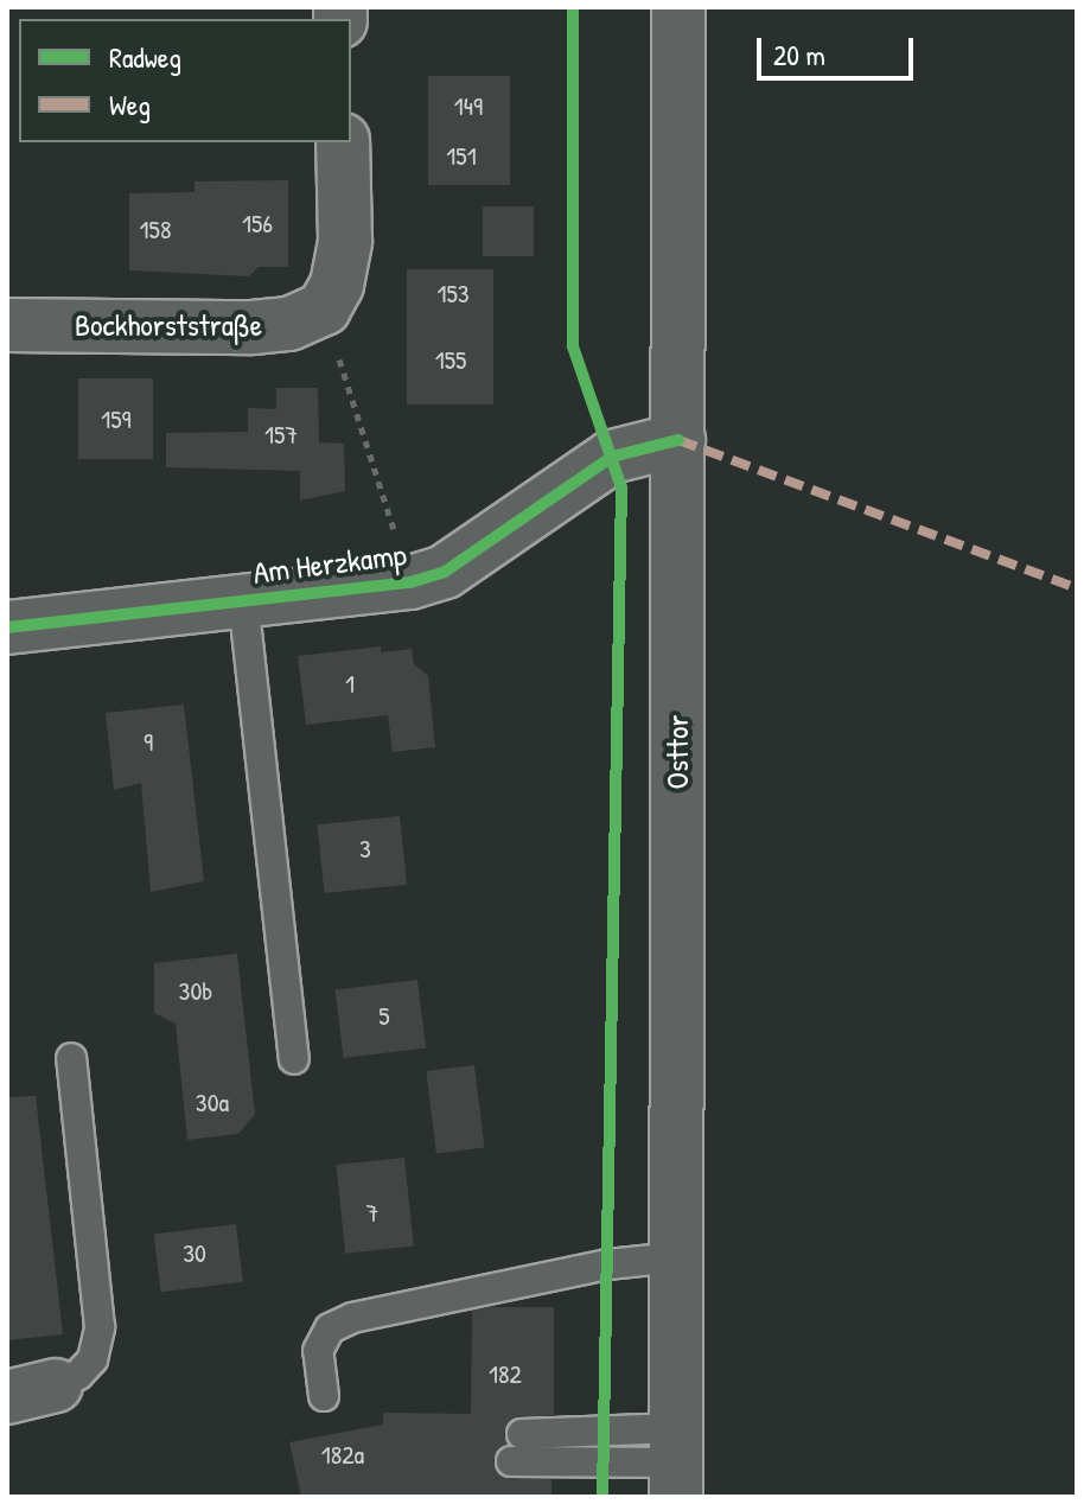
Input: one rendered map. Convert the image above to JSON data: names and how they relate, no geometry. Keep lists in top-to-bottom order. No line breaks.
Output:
{"streets":{"main road":["Bockhorststraße","Am Herzkamp","Osttor"]},"crossings":[["Am Herzkamp","Osttor"]],"house_numbers":["149","151","156","158","153","155","159","157","1","9","3","30b","5","30a","7","30","182","182a"],"legend":["Radweg","Weg"],"scale_bar":"20 m"}
